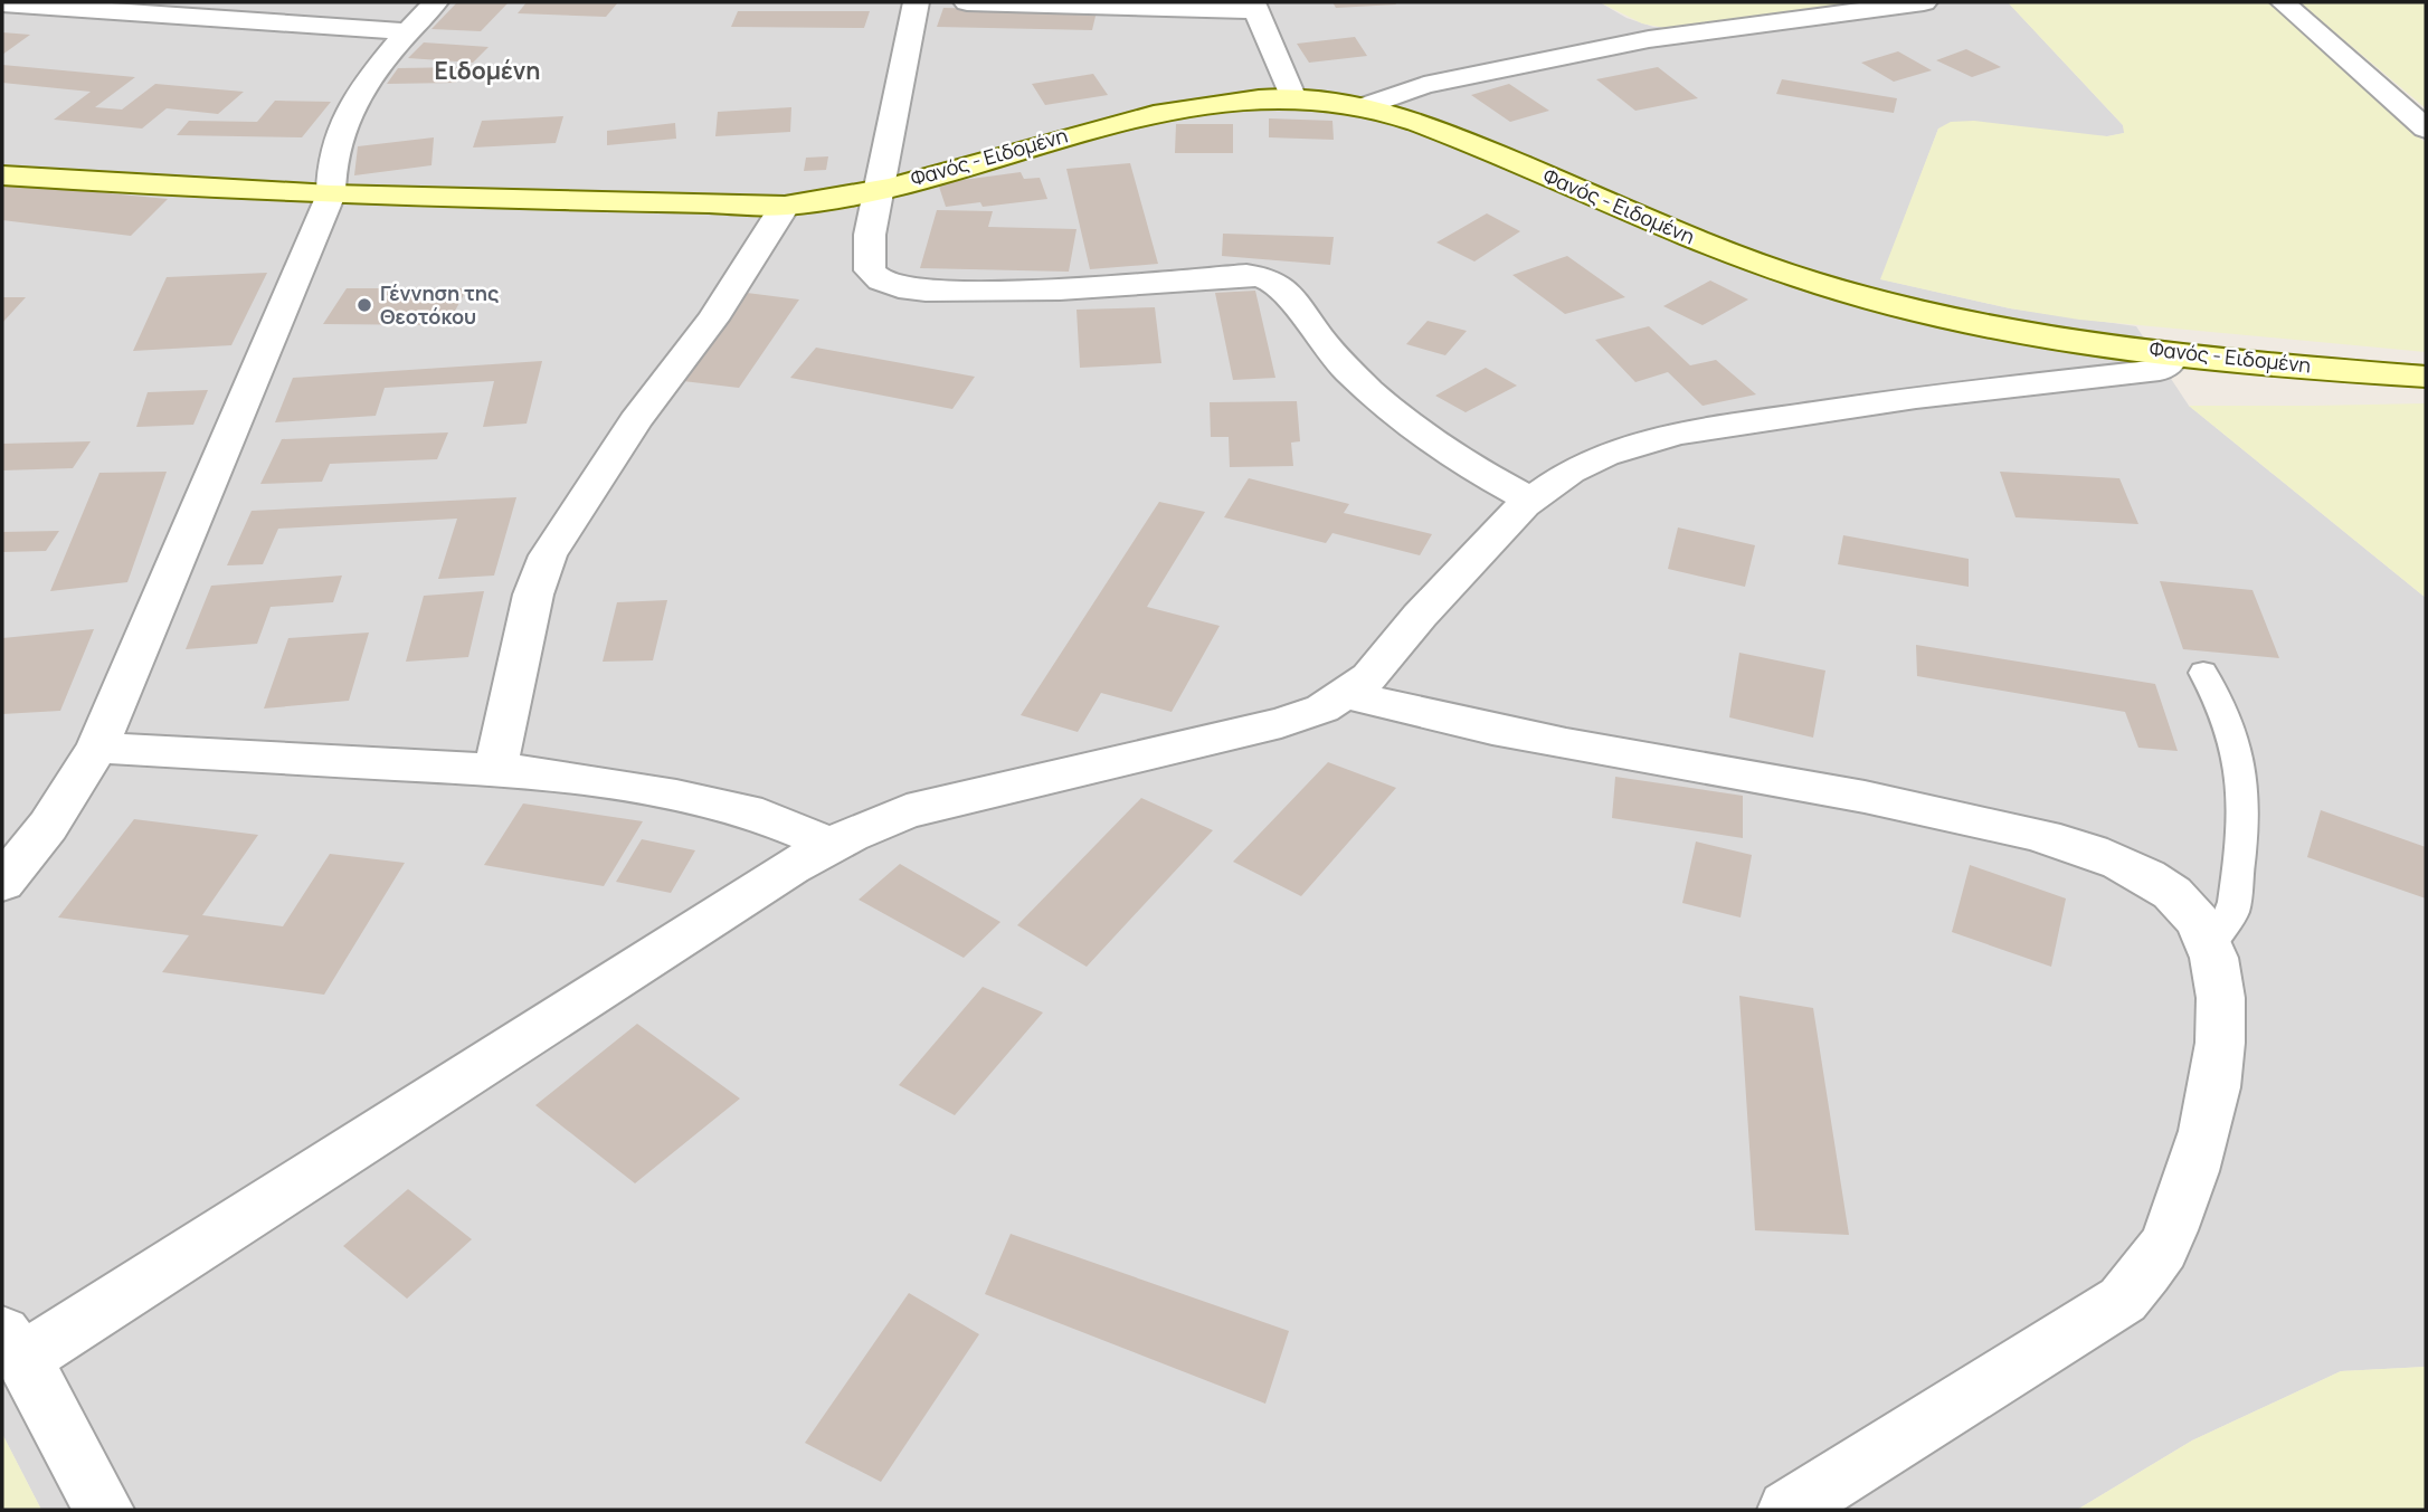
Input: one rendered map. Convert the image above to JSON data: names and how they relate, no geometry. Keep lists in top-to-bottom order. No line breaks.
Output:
{"streets":{"street":["Φανός - Ειδομένη"]},"districts":["Ειδομένη"],"places":["Γέννηση της Θεοτόκου"]}
